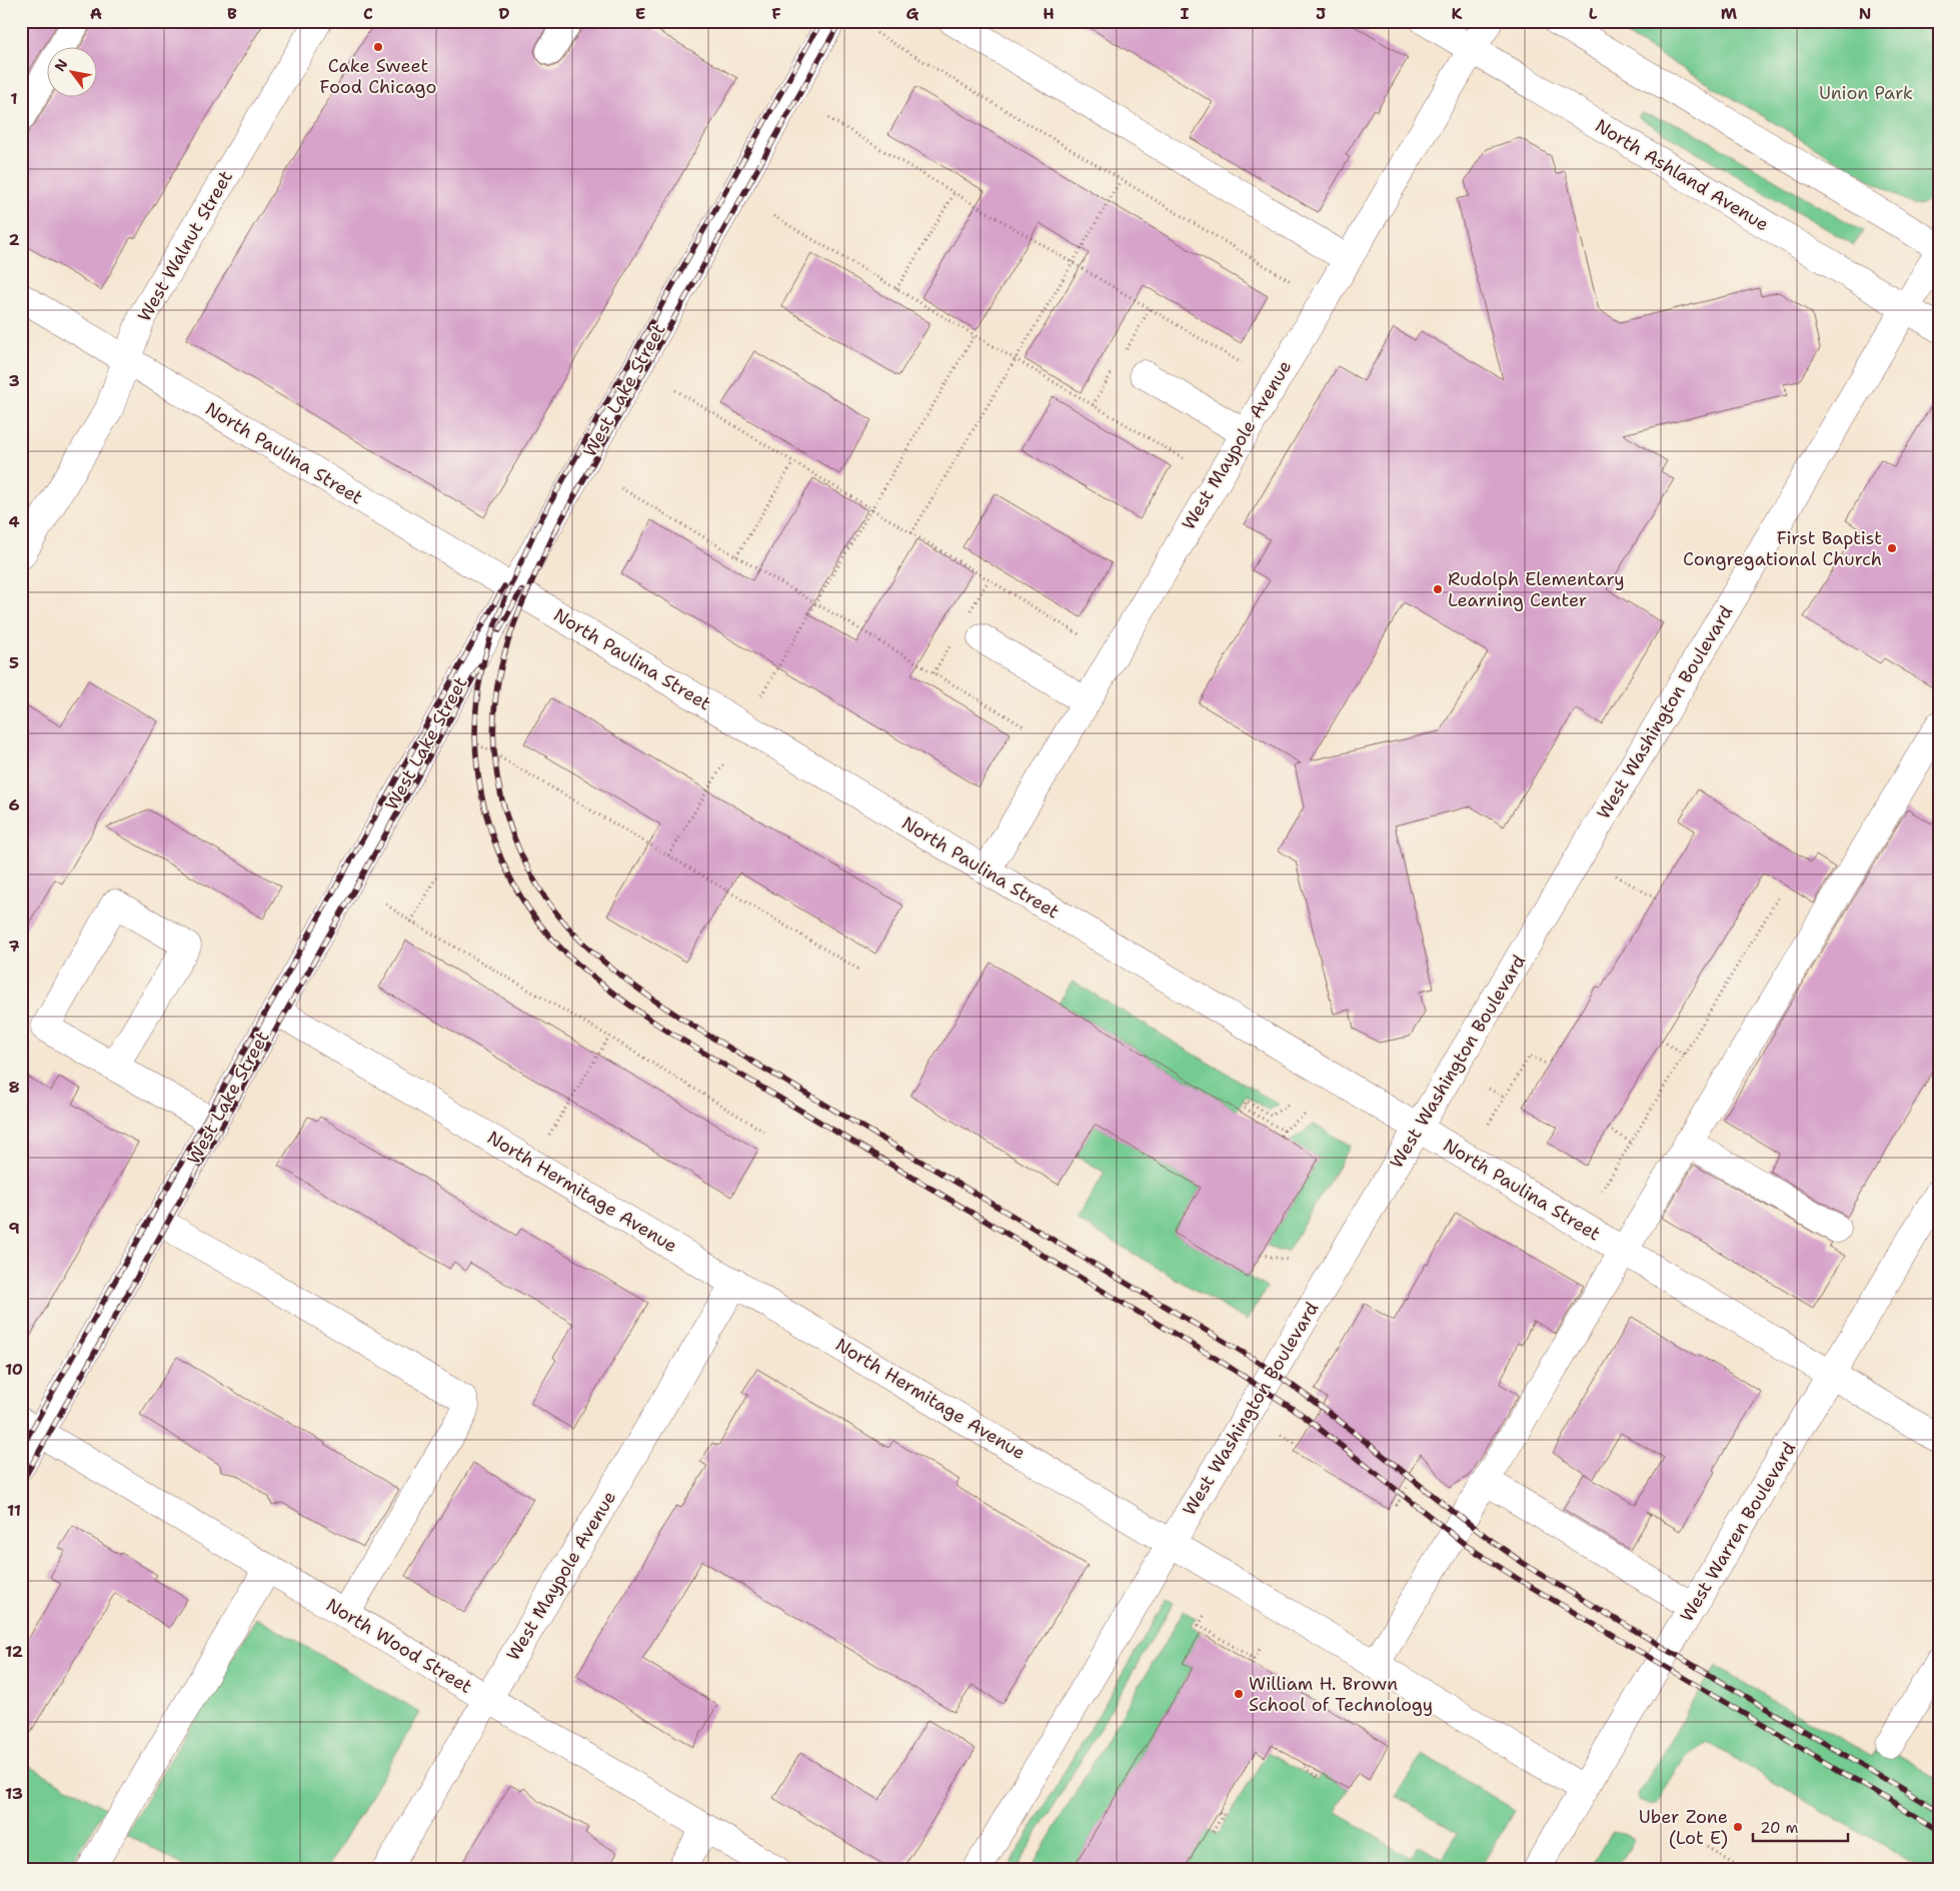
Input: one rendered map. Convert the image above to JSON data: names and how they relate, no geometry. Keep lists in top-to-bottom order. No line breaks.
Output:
{"streets":{"street":["North Ashland Avenue","West Walnut Street","West Lake Street","West Maypole Avenue","North Paulina Street","West Washington Boulevard","North Hermitage Avenue","West Warren Boulevard","North Wood Street"]},"crossings":[["North Ashland Avenue","West Maypole Avenue"],["North Ashland Avenue","West Washington Boulevard"],["West Walnut Street","North Paulina Street"],["West Lake Street","North Paulina Street"],["West Lake Street","North Hermitage Avenue"],["West Lake Street","North Wood Street"],["West Maypole Avenue","North Paulina Street"],["West Maypole Avenue","North Hermitage Avenue"],["West Maypole Avenue","North Wood Street"],["North Paulina Street","West Washington Boulevard"],["North Paulina Street","West Warren Boulevard"],["West Washington Boulevard","North Hermitage Avenue"],["North Hermitage Avenue","West Warren Boulevard"]],"parks":["Union Park"],"places":["Cake Sweet Food Chicago","First Baptist Congregational Church","Rudolph Elementary Learning Center","William H. Brown School of Technology","Uber Zone (Lot E)"],"scale_bar":"20 m","north":"top left","grid":{"columns":["A","B","C","D","E","F","G","H","I","J","K","L","M","N"],"rows":["1","2","3","4","5","6","7","8","9","10","11","12","13"]}}
